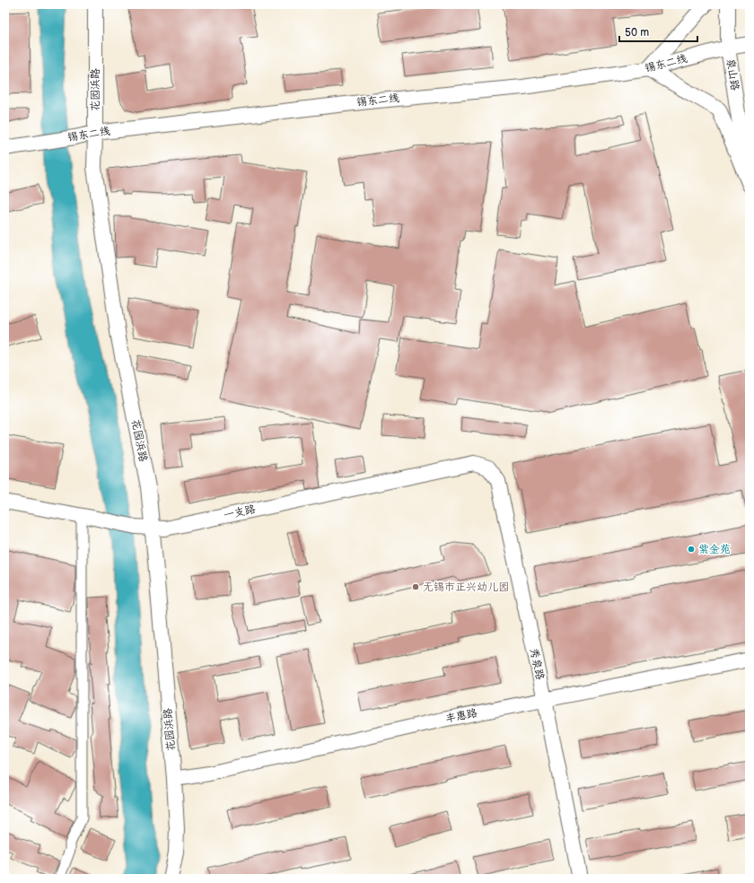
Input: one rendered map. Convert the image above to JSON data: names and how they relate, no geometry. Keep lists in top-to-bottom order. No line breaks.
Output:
{"streets":{"street":["锡东二线","泉山路","花园浜路","一支路","秀泉路","丰惠路"]},"crossings":[["锡东二线","泉山路"],["锡东二线","花园浜路"],["花园浜路","一支路"],["花园浜路","丰惠路"],["一支路","秀泉路"],["秀泉路","丰惠路"]],"places":["紫金苑","无锡市正兴幼儿园"],"scale_bar":"50 m"}
